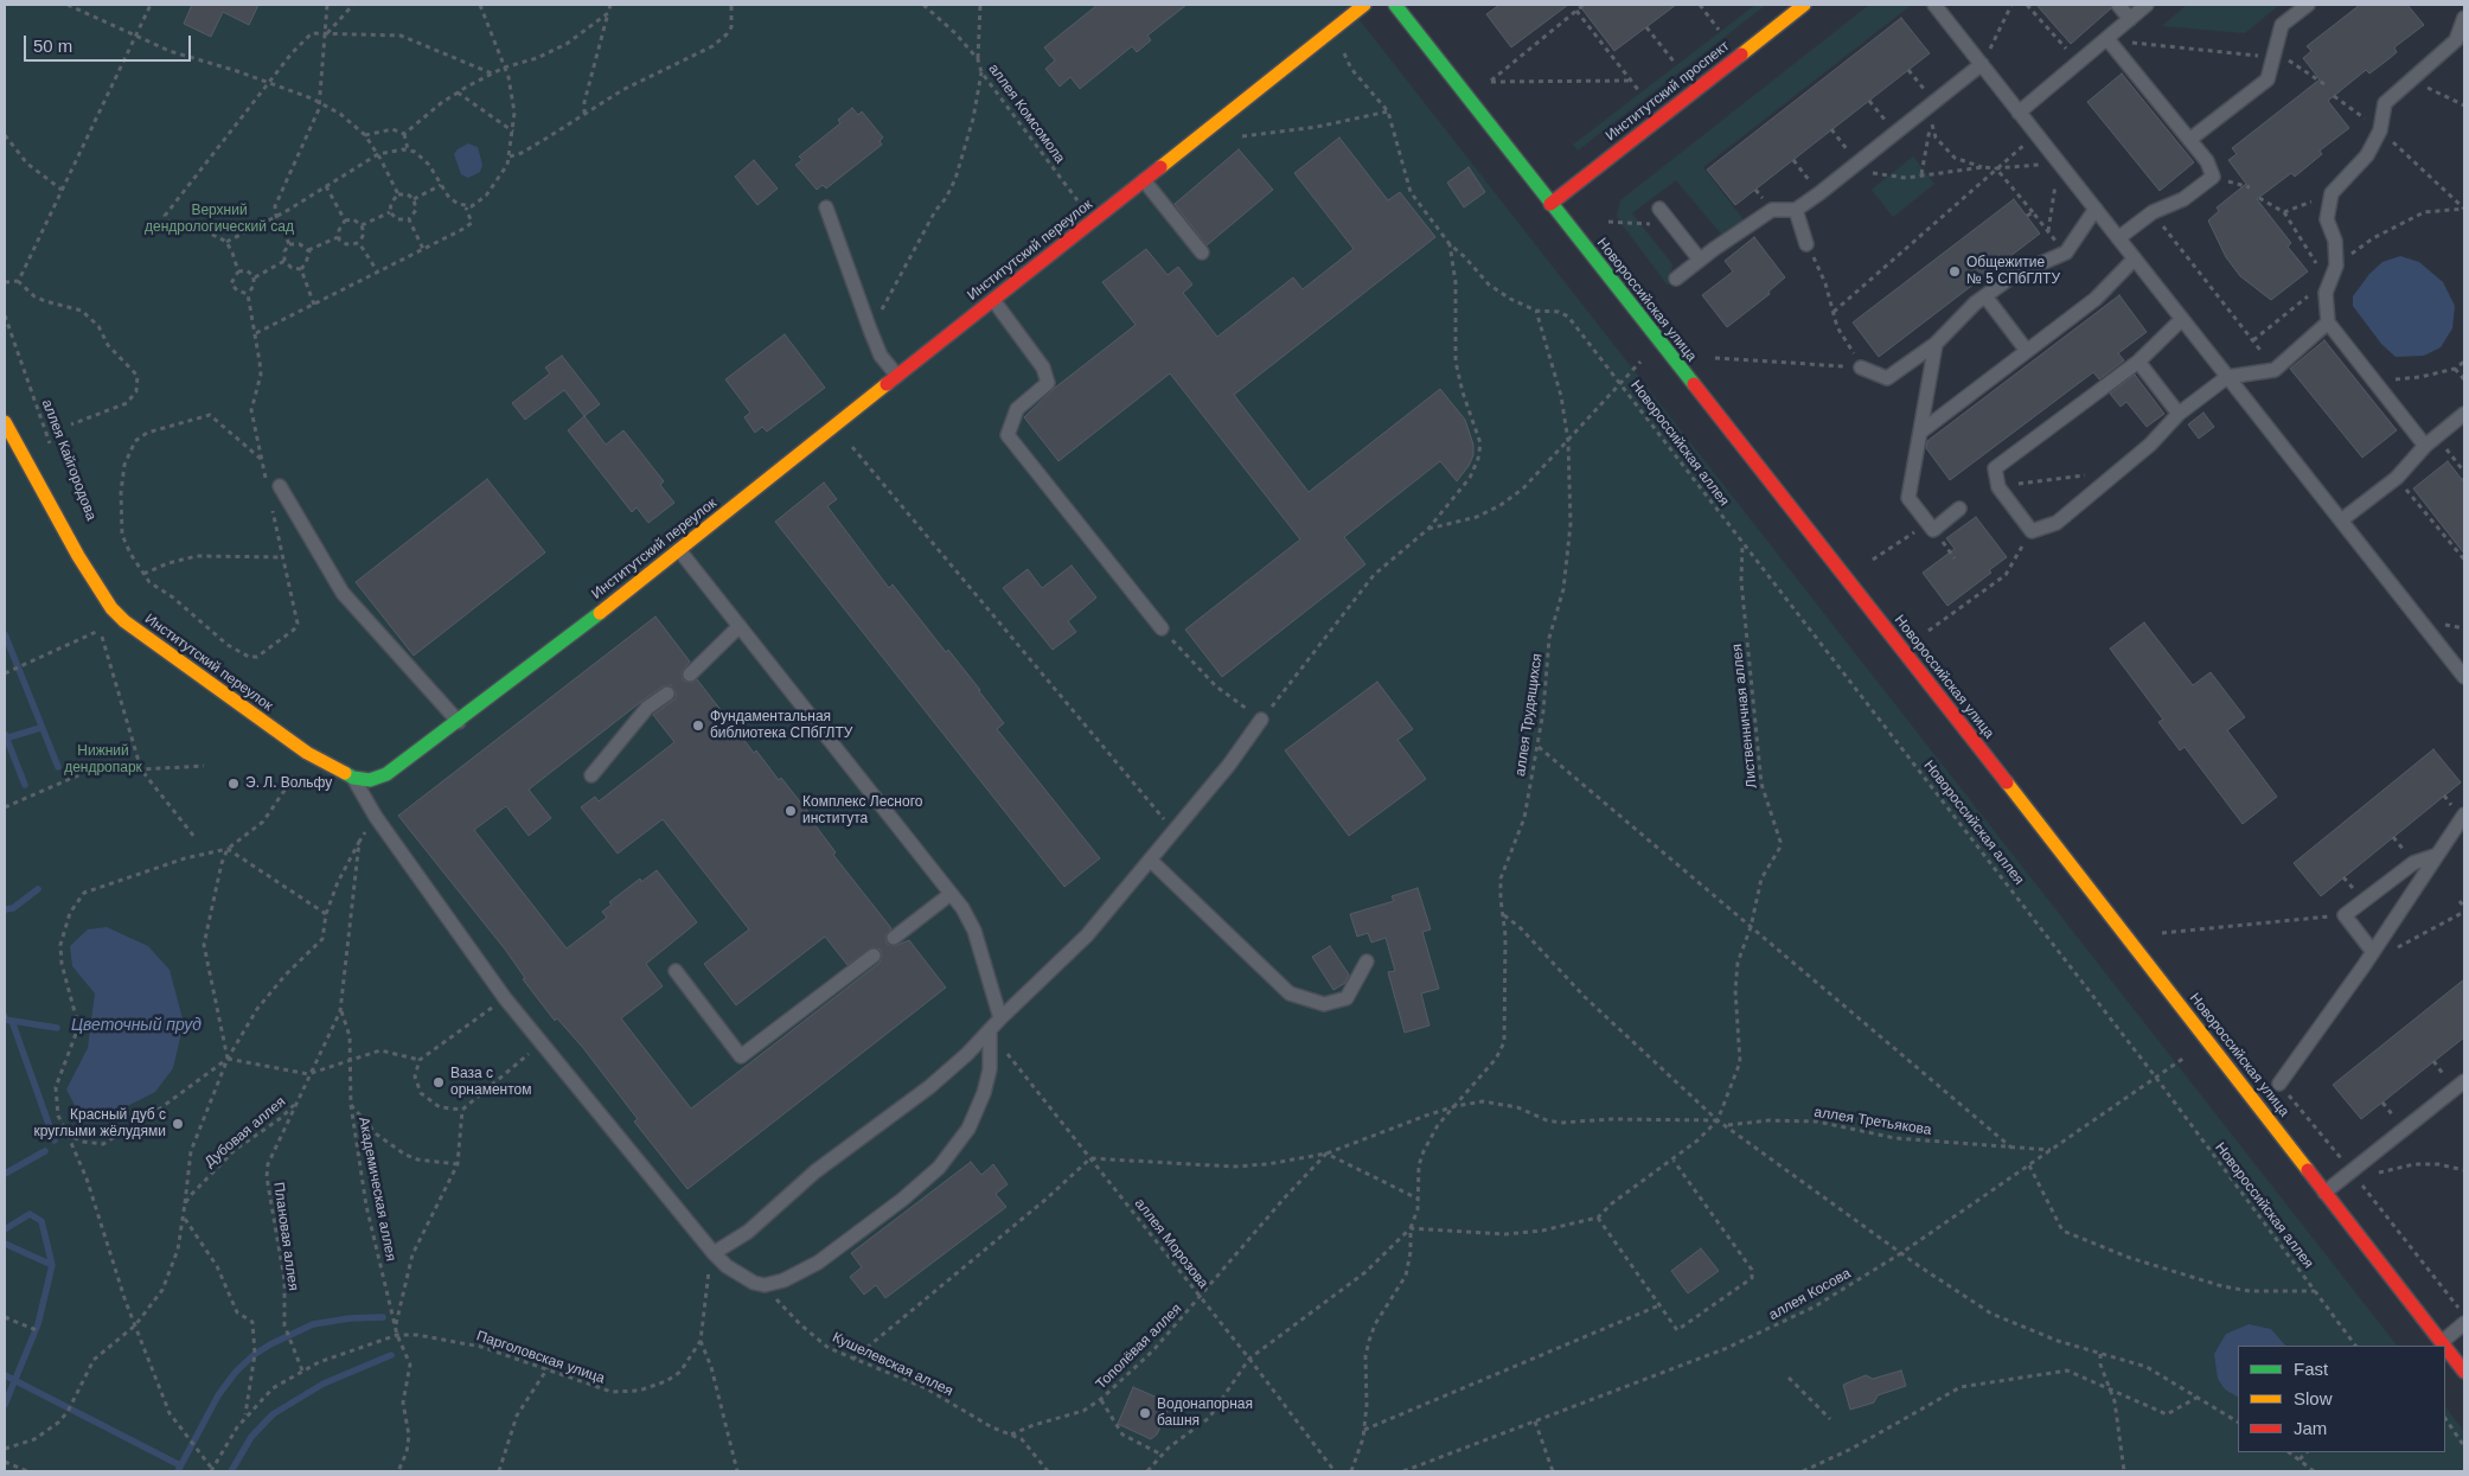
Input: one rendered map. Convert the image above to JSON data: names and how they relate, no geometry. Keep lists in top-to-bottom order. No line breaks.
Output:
{"streets":{"street":["Институтский проспект","Институтский переулок","Новороссийская улица"],"path":["аллея Комсомола","Новороссийская аллея","аллея Кайгородова","аллея Трудящихся","Лиственничная аллея","аллея Третьякова","Дубовая аллея","Академическая аллея","Плановая аллея","аллея Морозова","аллея Косова","Тополёвая аллея","Парголовская улица","Кушелевская аллея"]},"crossings":[["Институтский проспект","Новороссийская улица"],["аллея Комсомола","Институтский переулок"],["Новороссийская аллея","аллея Трудящихся"],["Новороссийская аллея","Лиственничная аллея"],["Новороссийская аллея","аллея Косова"],["аллея Третьякова","аллея Косова"],["Дубовая аллея","Плановая аллея"],["Академическая аллея","Плановая аллея"],["Академическая аллея","Парголовская улица"],["Плановая аллея","Парголовская улица"],["аллея Морозова","Тополёвая аллея"],["Тополёвая аллея","Кушелевская аллея"]],"water":["Цветочный пруд"],"parks":["Верхний дендрологический сад","Нижний дендропарк"],"places":["Общежитие № 5 СПбГЛТУ","Фундаментальная библиотека СПбГЛТУ","Э. Л. Вольфу","Комплекс Лесного института","Ваза с орнаментом","Красный дуб с круглыми жёлудями","Водонапорная башня"],"legend":["Fast","Slow","Jam"],"scale_bar":"50 m"}
